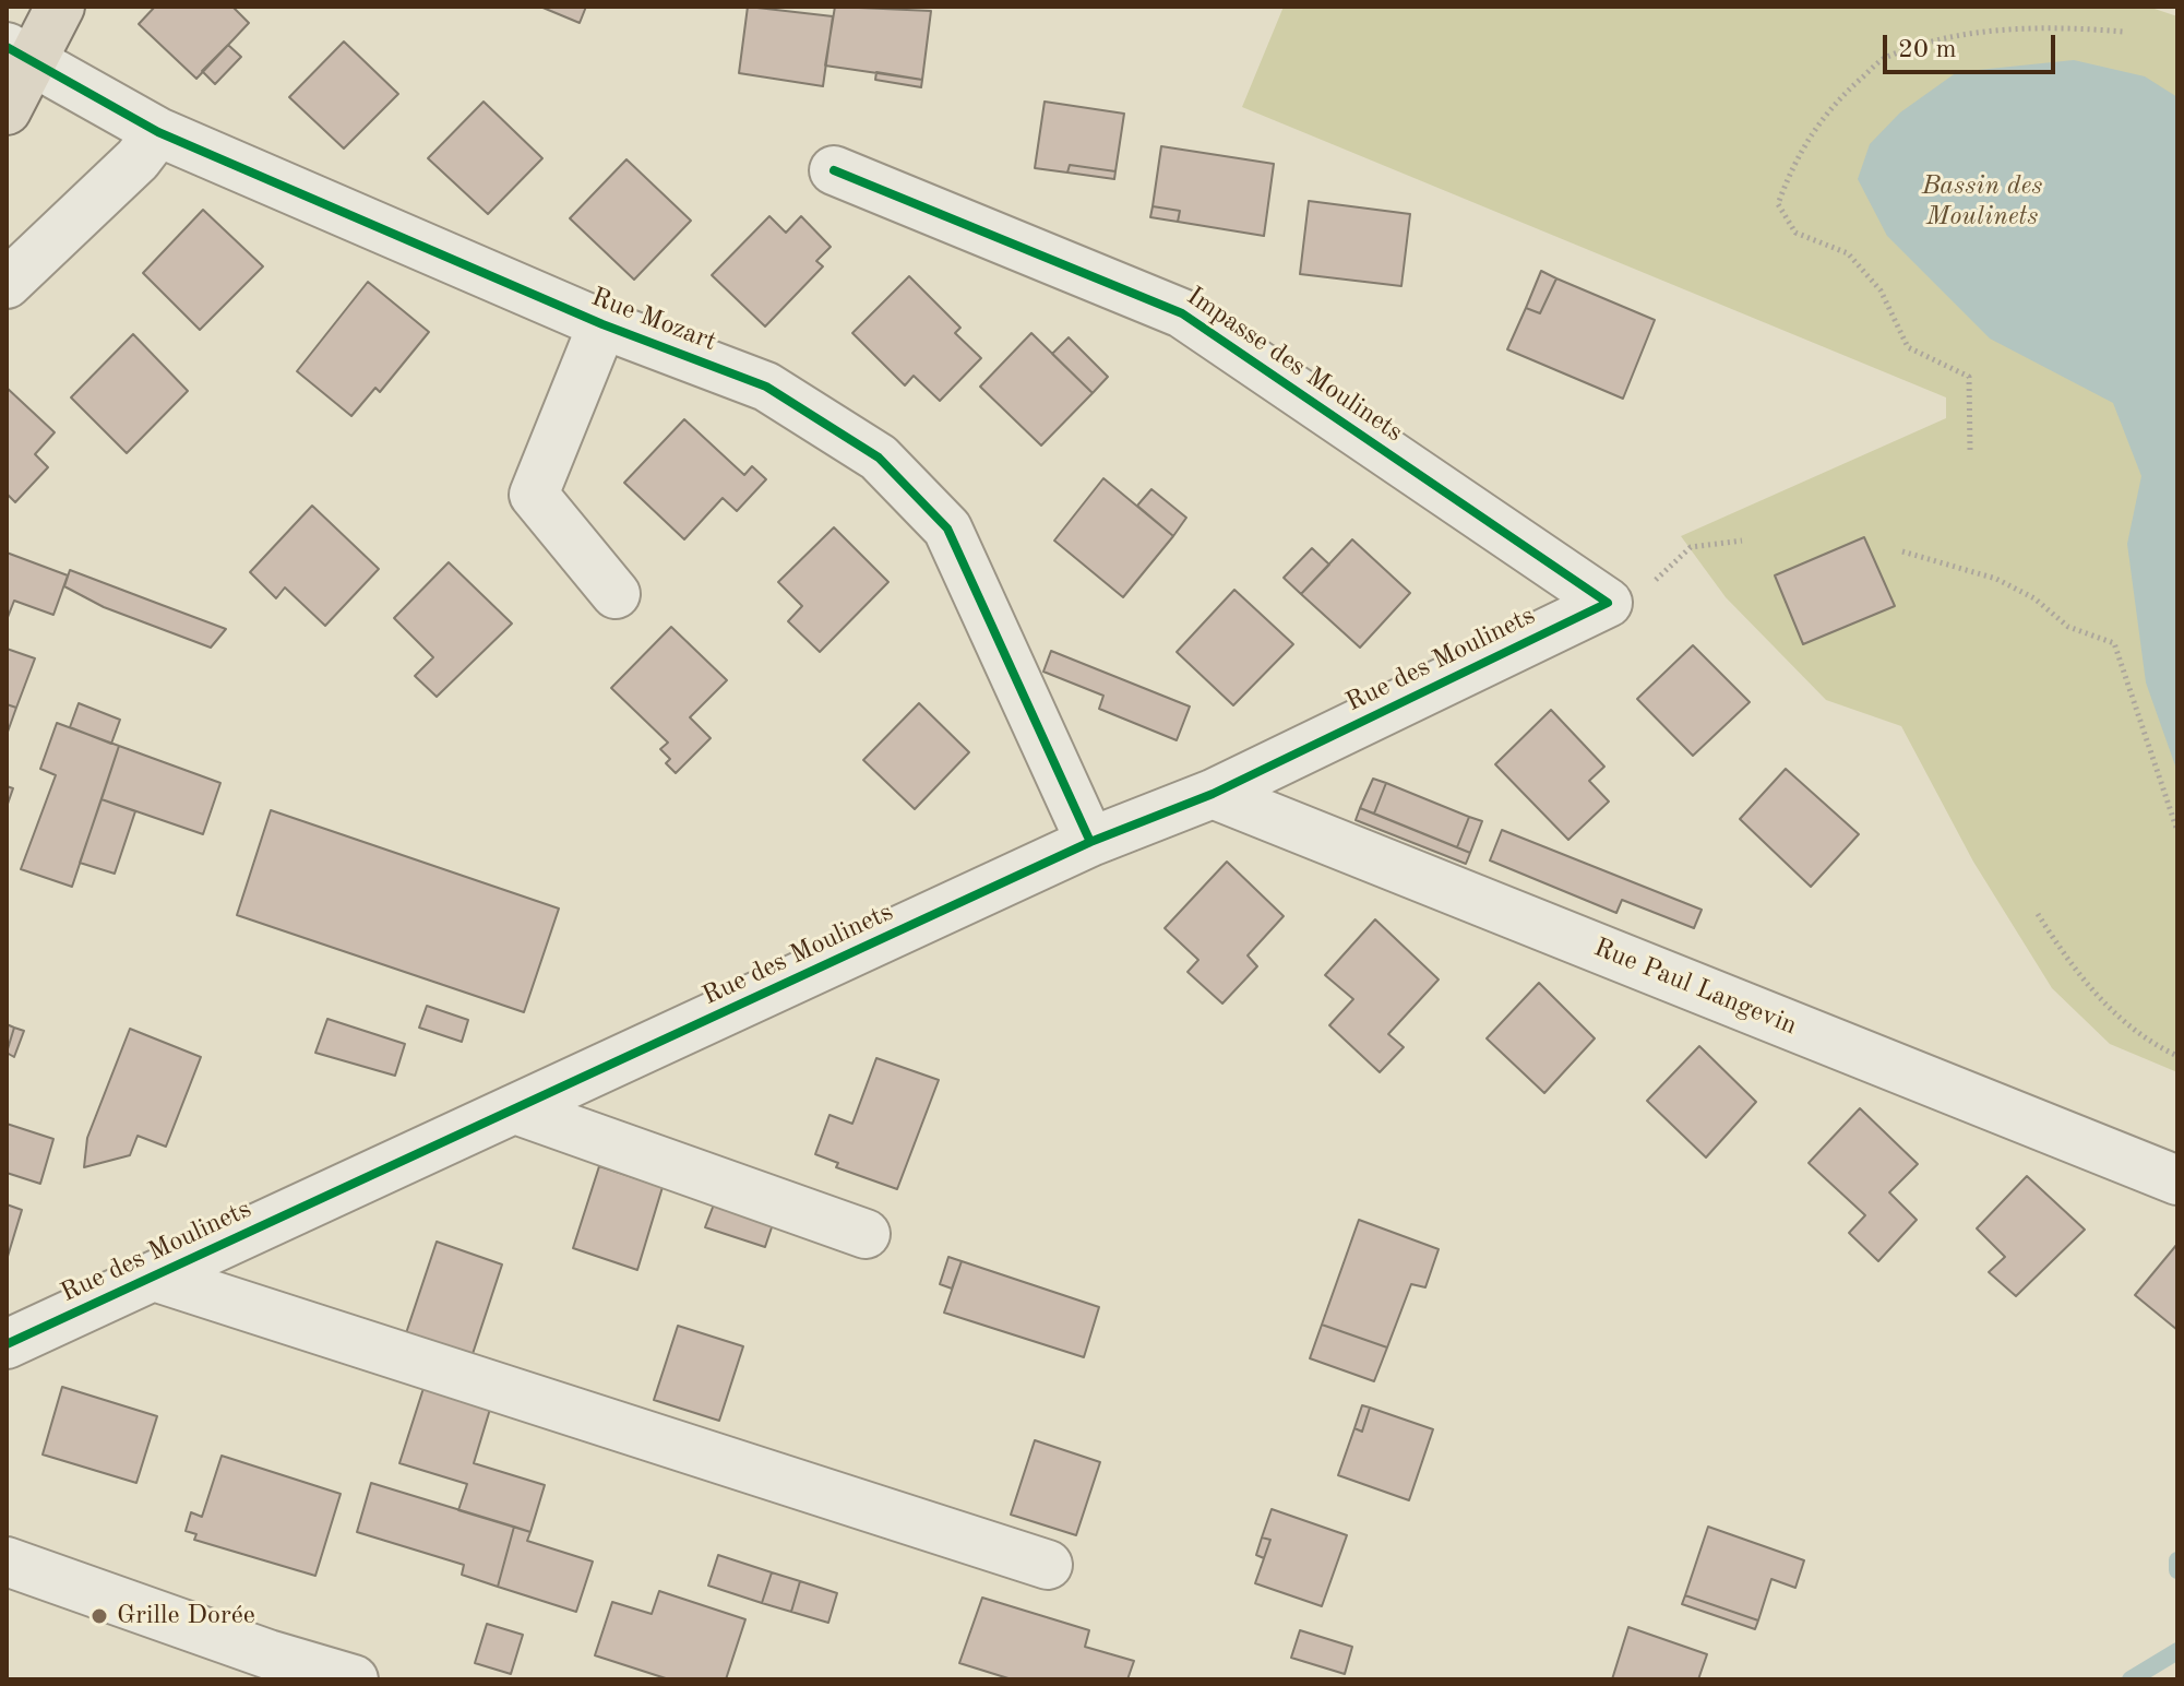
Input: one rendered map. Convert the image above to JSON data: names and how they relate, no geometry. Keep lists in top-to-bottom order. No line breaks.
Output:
{"streets":{"street":["Rue Mozart","Impasse des Moulinets","Rue des Moulinets","Rue Paul Langevin"]},"crossings":[["Rue Mozart","Rue des Moulinets"],["Impasse des Moulinets","Rue des Moulinets"],["Rue des Moulinets","Rue Paul Langevin"]],"parks":["Bassin des Moulinets"],"places":["Grille Dorée"],"scale_bar":"20 m"}
